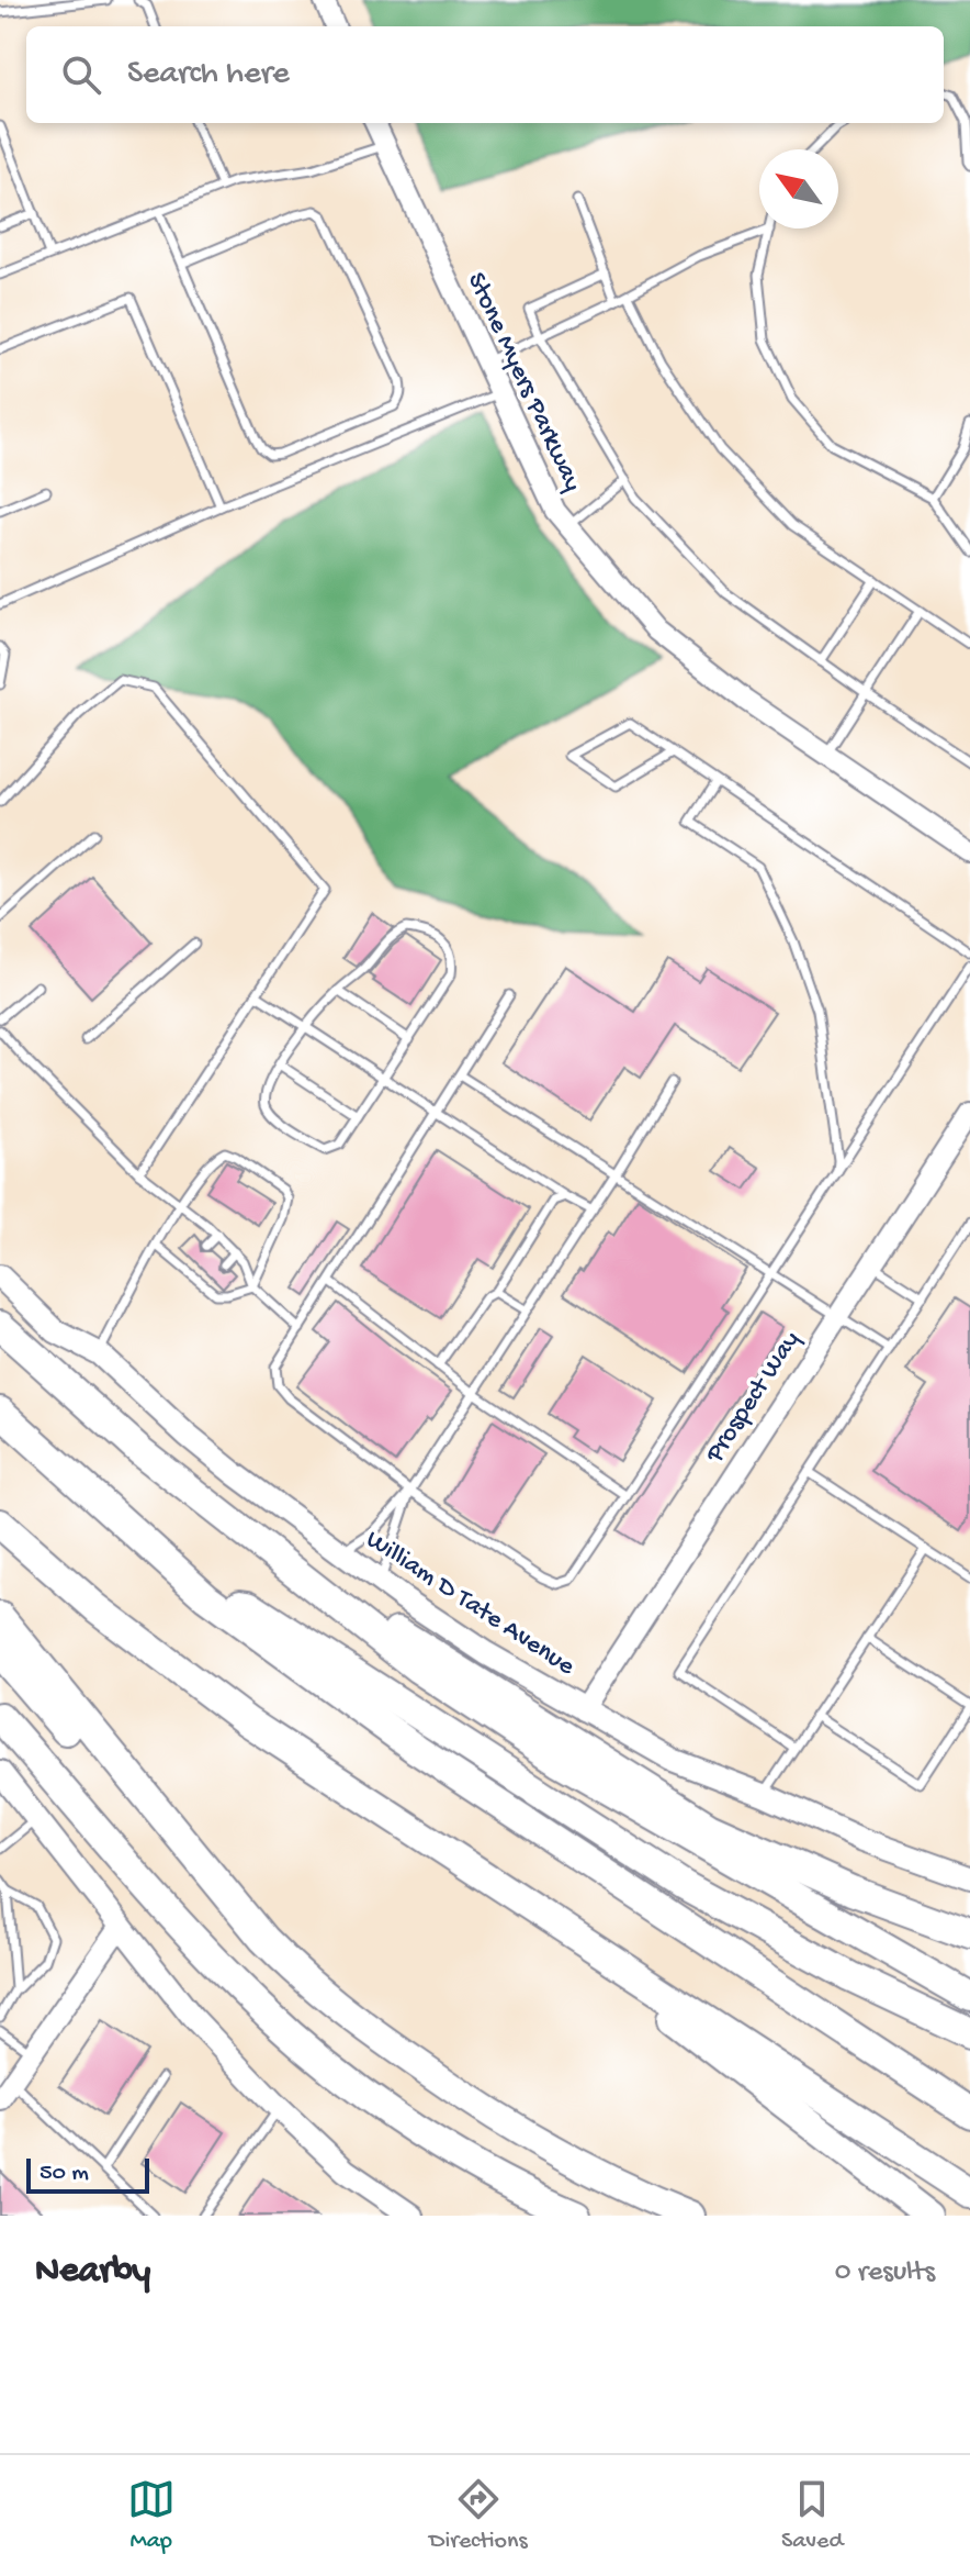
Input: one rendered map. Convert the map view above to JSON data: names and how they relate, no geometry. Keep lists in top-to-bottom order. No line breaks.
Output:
{"streets":{"main road":["William D Tate Avenue"],"street":["Stone Myers Parkway","Prospect Way"]},"crossings":[["Prospect Way","William D Tate Avenue"]],"scale_bar":"50 m","north":"top left","page":{"search":"Search here","scale":"50 m","heading":["Nearby","0 results"],"nav":["Map","Directions","Saved"]}}
